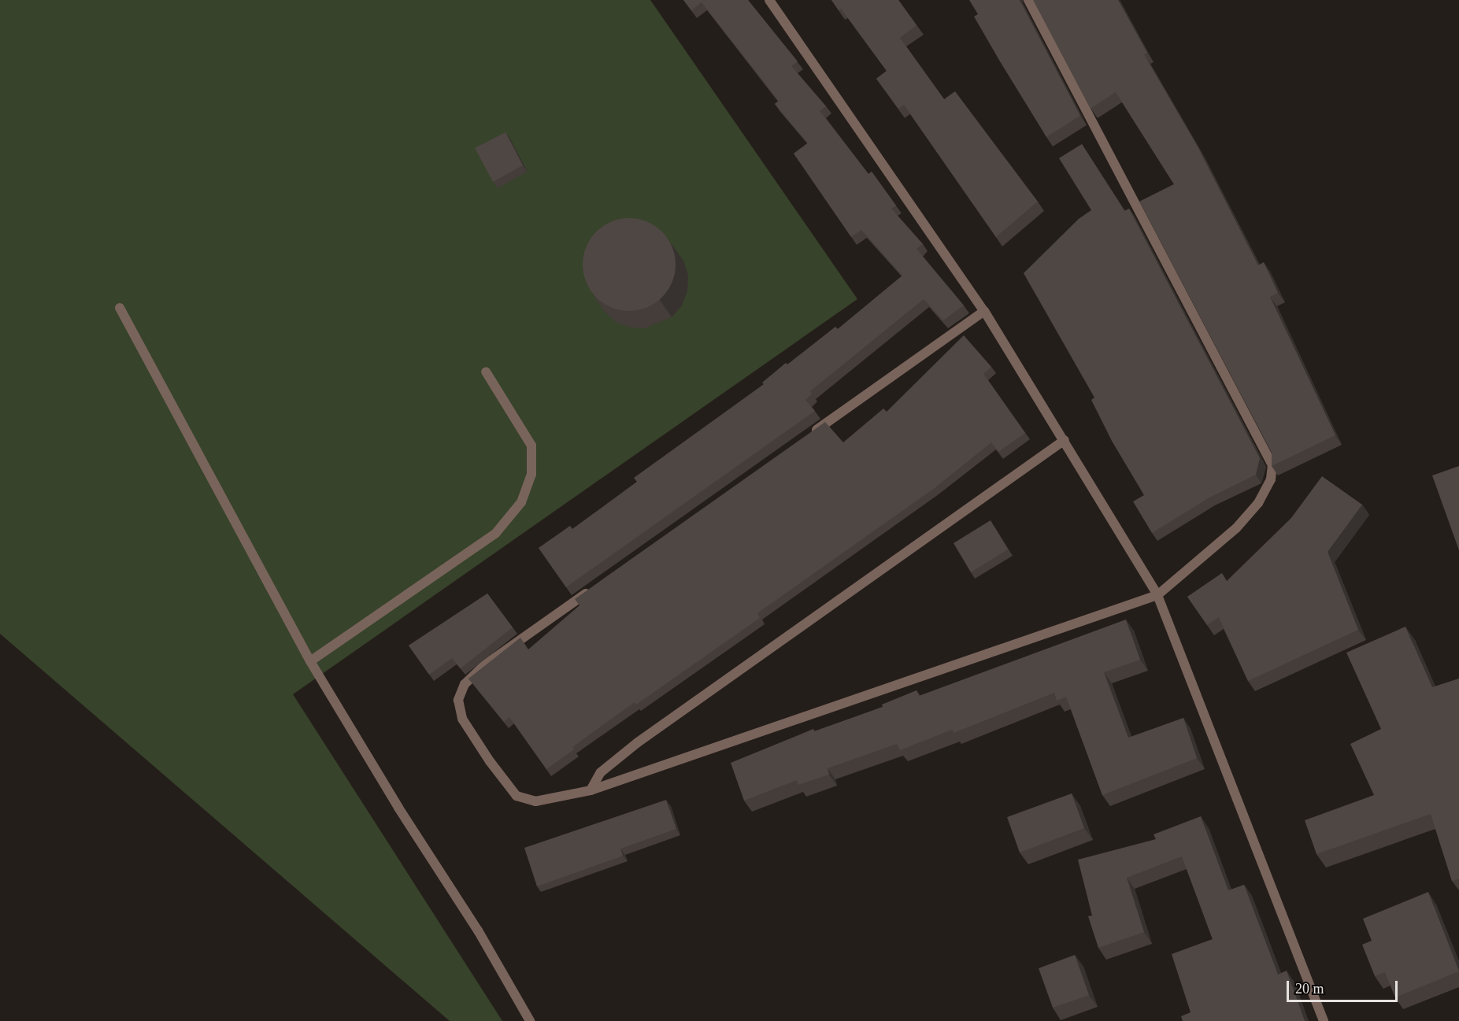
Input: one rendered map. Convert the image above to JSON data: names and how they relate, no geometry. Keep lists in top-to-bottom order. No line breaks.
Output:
{"scale_bar":"20 m"}
